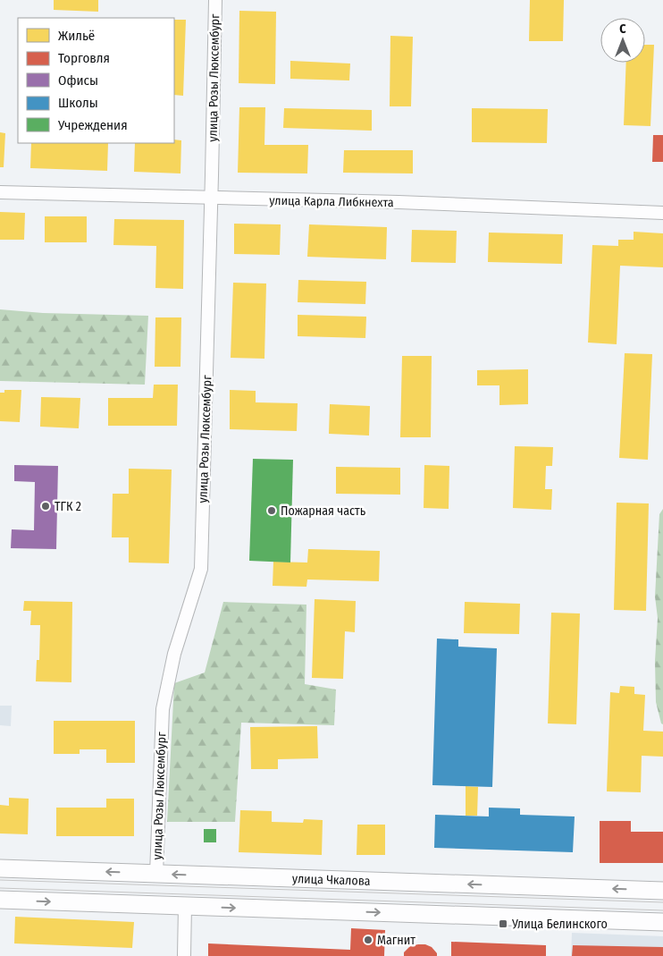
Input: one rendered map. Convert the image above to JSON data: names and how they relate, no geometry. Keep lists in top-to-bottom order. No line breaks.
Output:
{"streets":{"main road":["улица Чкалова"],"street":["улица Розы Люксембург","улица Карла Либкнехта"]},"crossings":[["улица Розы Люксембург","улица Карла Либкнехта"],["улица Розы Люксембург","улица Чкалова"]],"places":{"other":["ТГК 2","Пожарная часть","Магнит"],"transit":["Улица Белинского"]},"legend":["Жильё","Торговля","Офисы","Школы","Учреждения"],"north":"top"}
